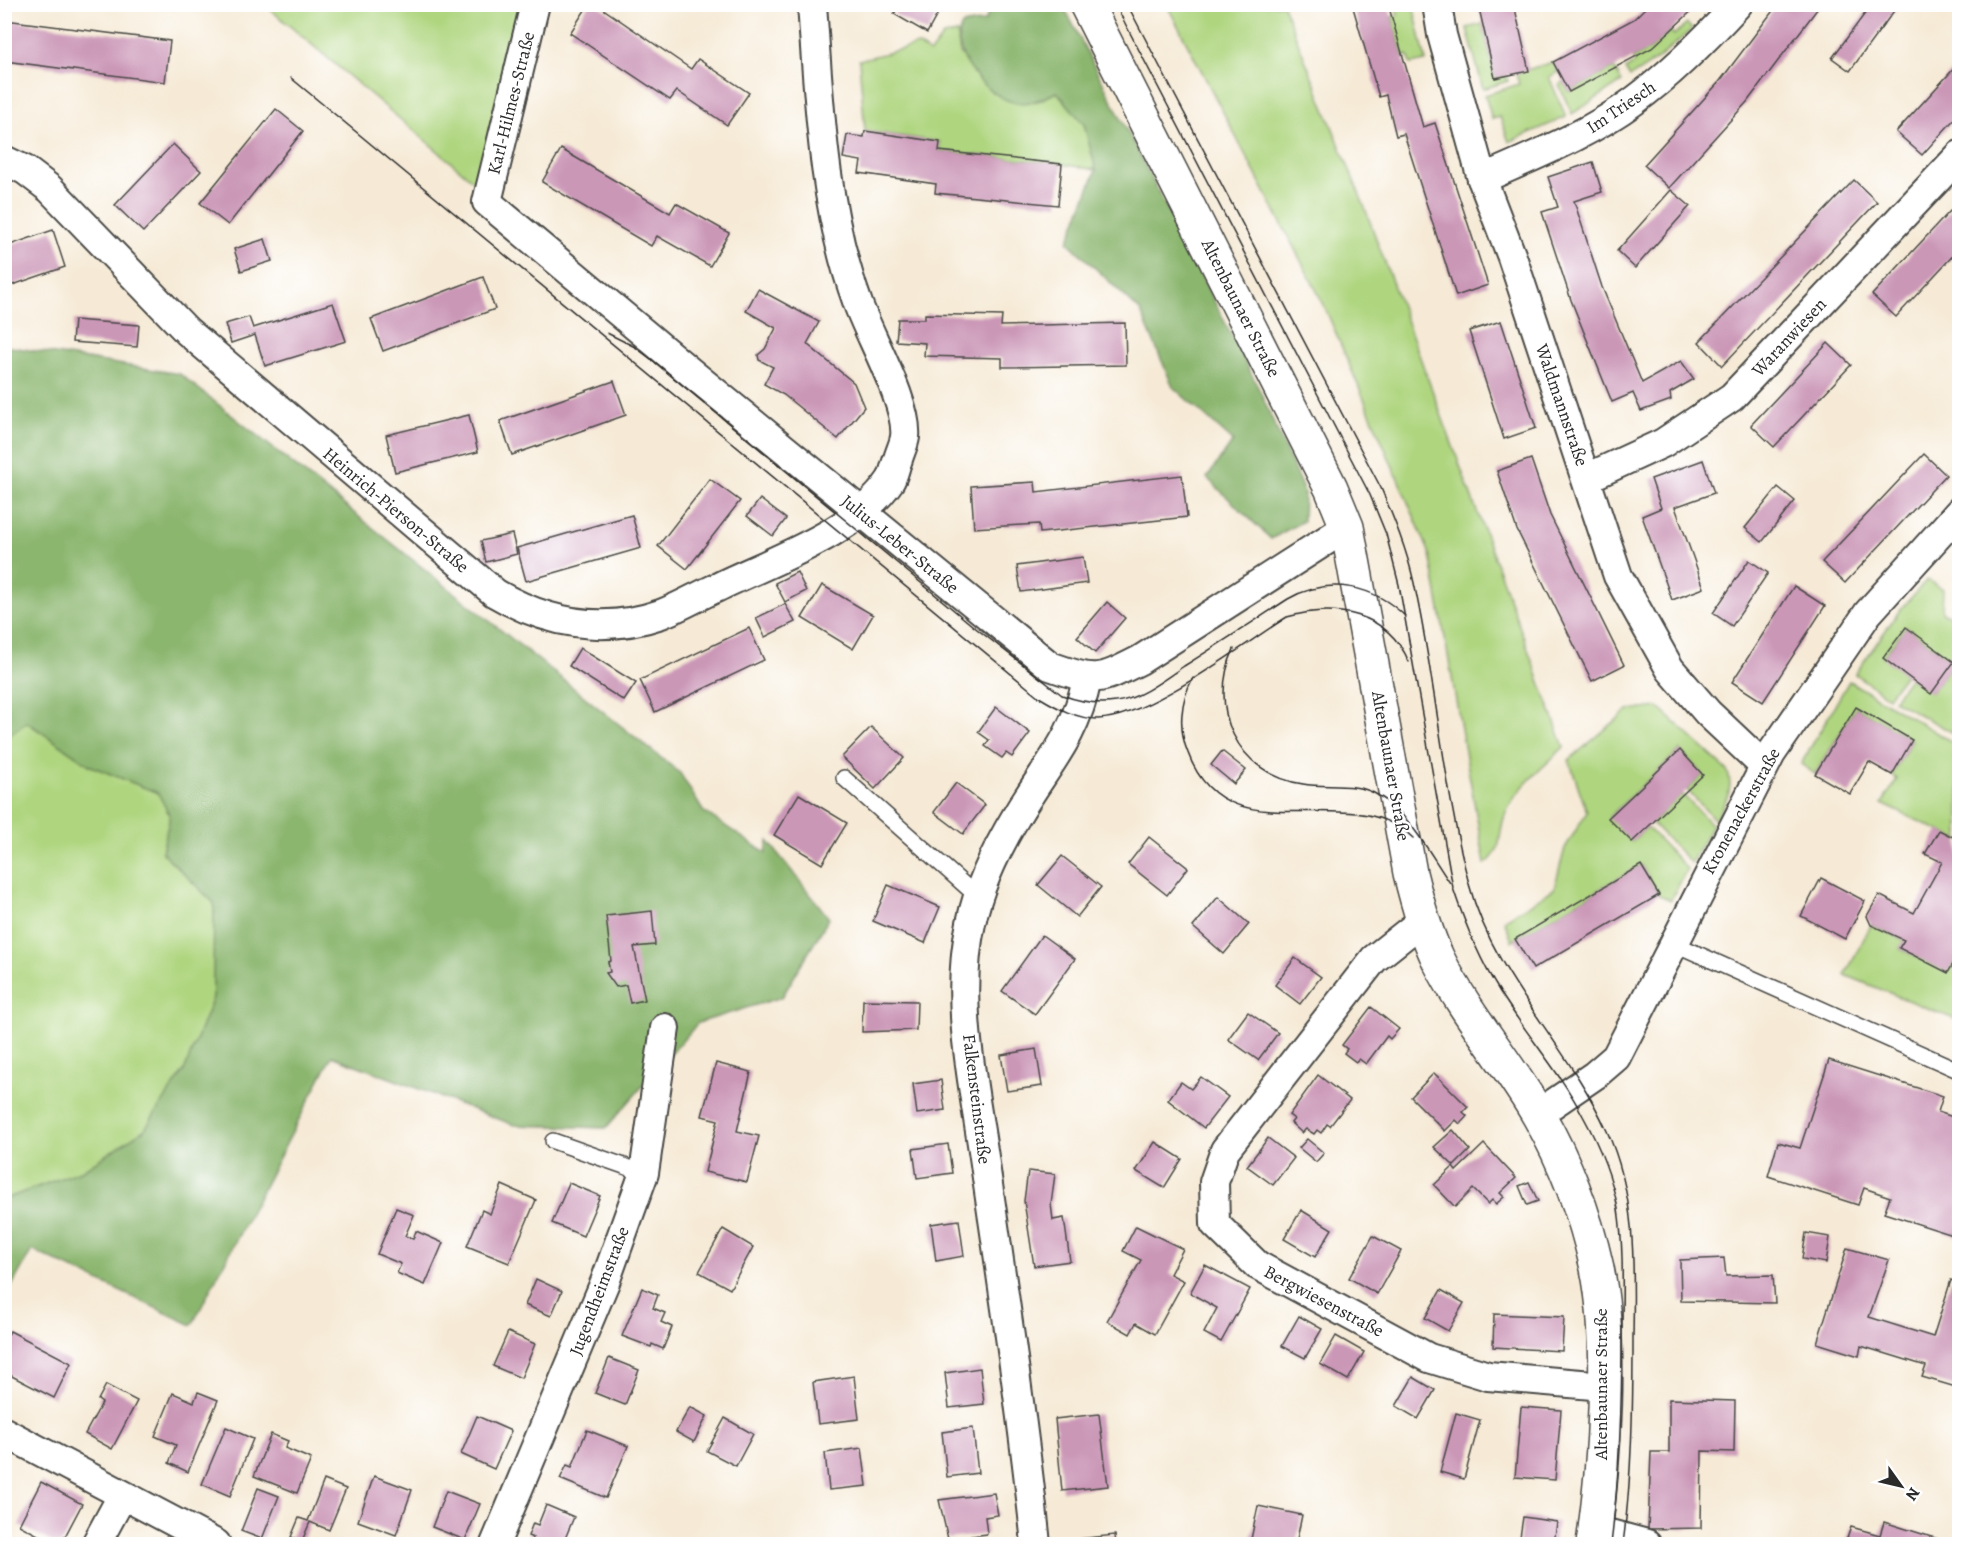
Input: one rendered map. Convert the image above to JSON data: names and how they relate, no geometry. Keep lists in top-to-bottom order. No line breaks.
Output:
{"streets":{"main road":["Altenbaunaer Straße"],"street":["Karl-Hilmes-Straße","Im Triesch","Waranwiesen","Waldmannstraße","Heinrich-Pierson-Straße","Julius-Leber-Straße","Kronenackerstraße","Falkensteinstraße","Jugendheimstraße","Bergwiesenstraße"]},"crossings":[["Karl-Hilmes-Straße","Julius-Leber-Straße"],["Im Triesch","Waldmannstraße"],["Altenbaunaer Straße","Kronenackerstraße"],["Altenbaunaer Straße","Bergwiesenstraße"],["Waranwiesen","Waldmannstraße"],["Waldmannstraße","Kronenackerstraße"],["Heinrich-Pierson-Straße","Julius-Leber-Straße"],["Julius-Leber-Straße","Falkensteinstraße"]],"north":"bottom right"}
